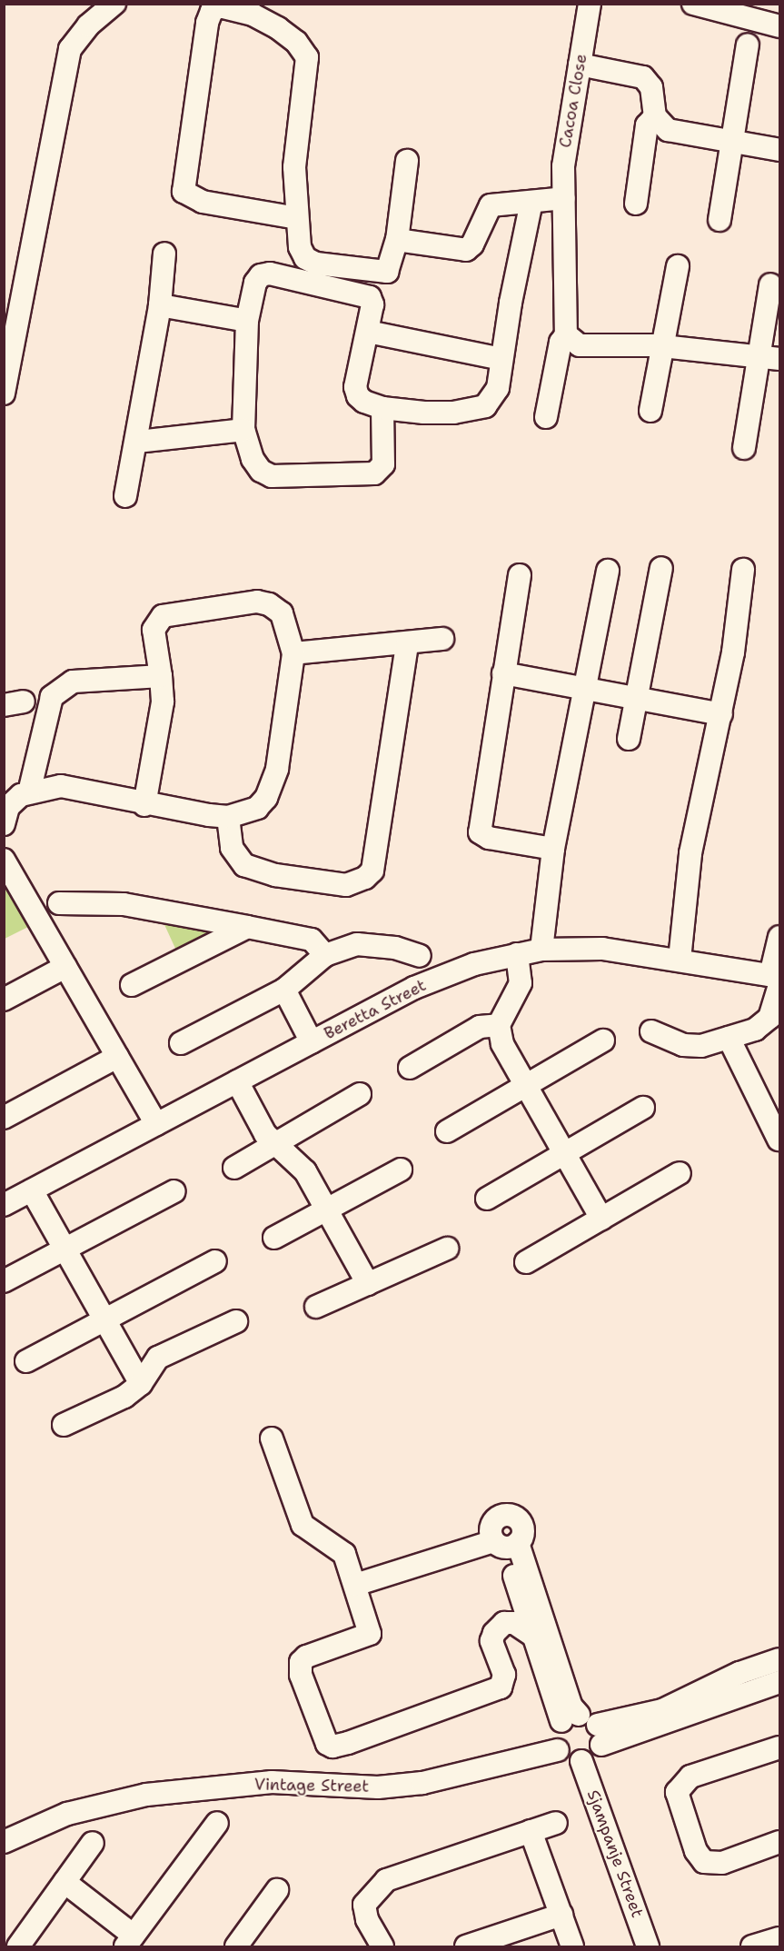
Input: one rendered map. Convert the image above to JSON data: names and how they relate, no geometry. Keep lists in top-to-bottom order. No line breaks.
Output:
{"streets":{"street":["Cacoa Close","Beretta Street","Vintage Street","Sjampanje Street"]},"crossings":[["Vintage Street","Sjampanje Street"]]}
